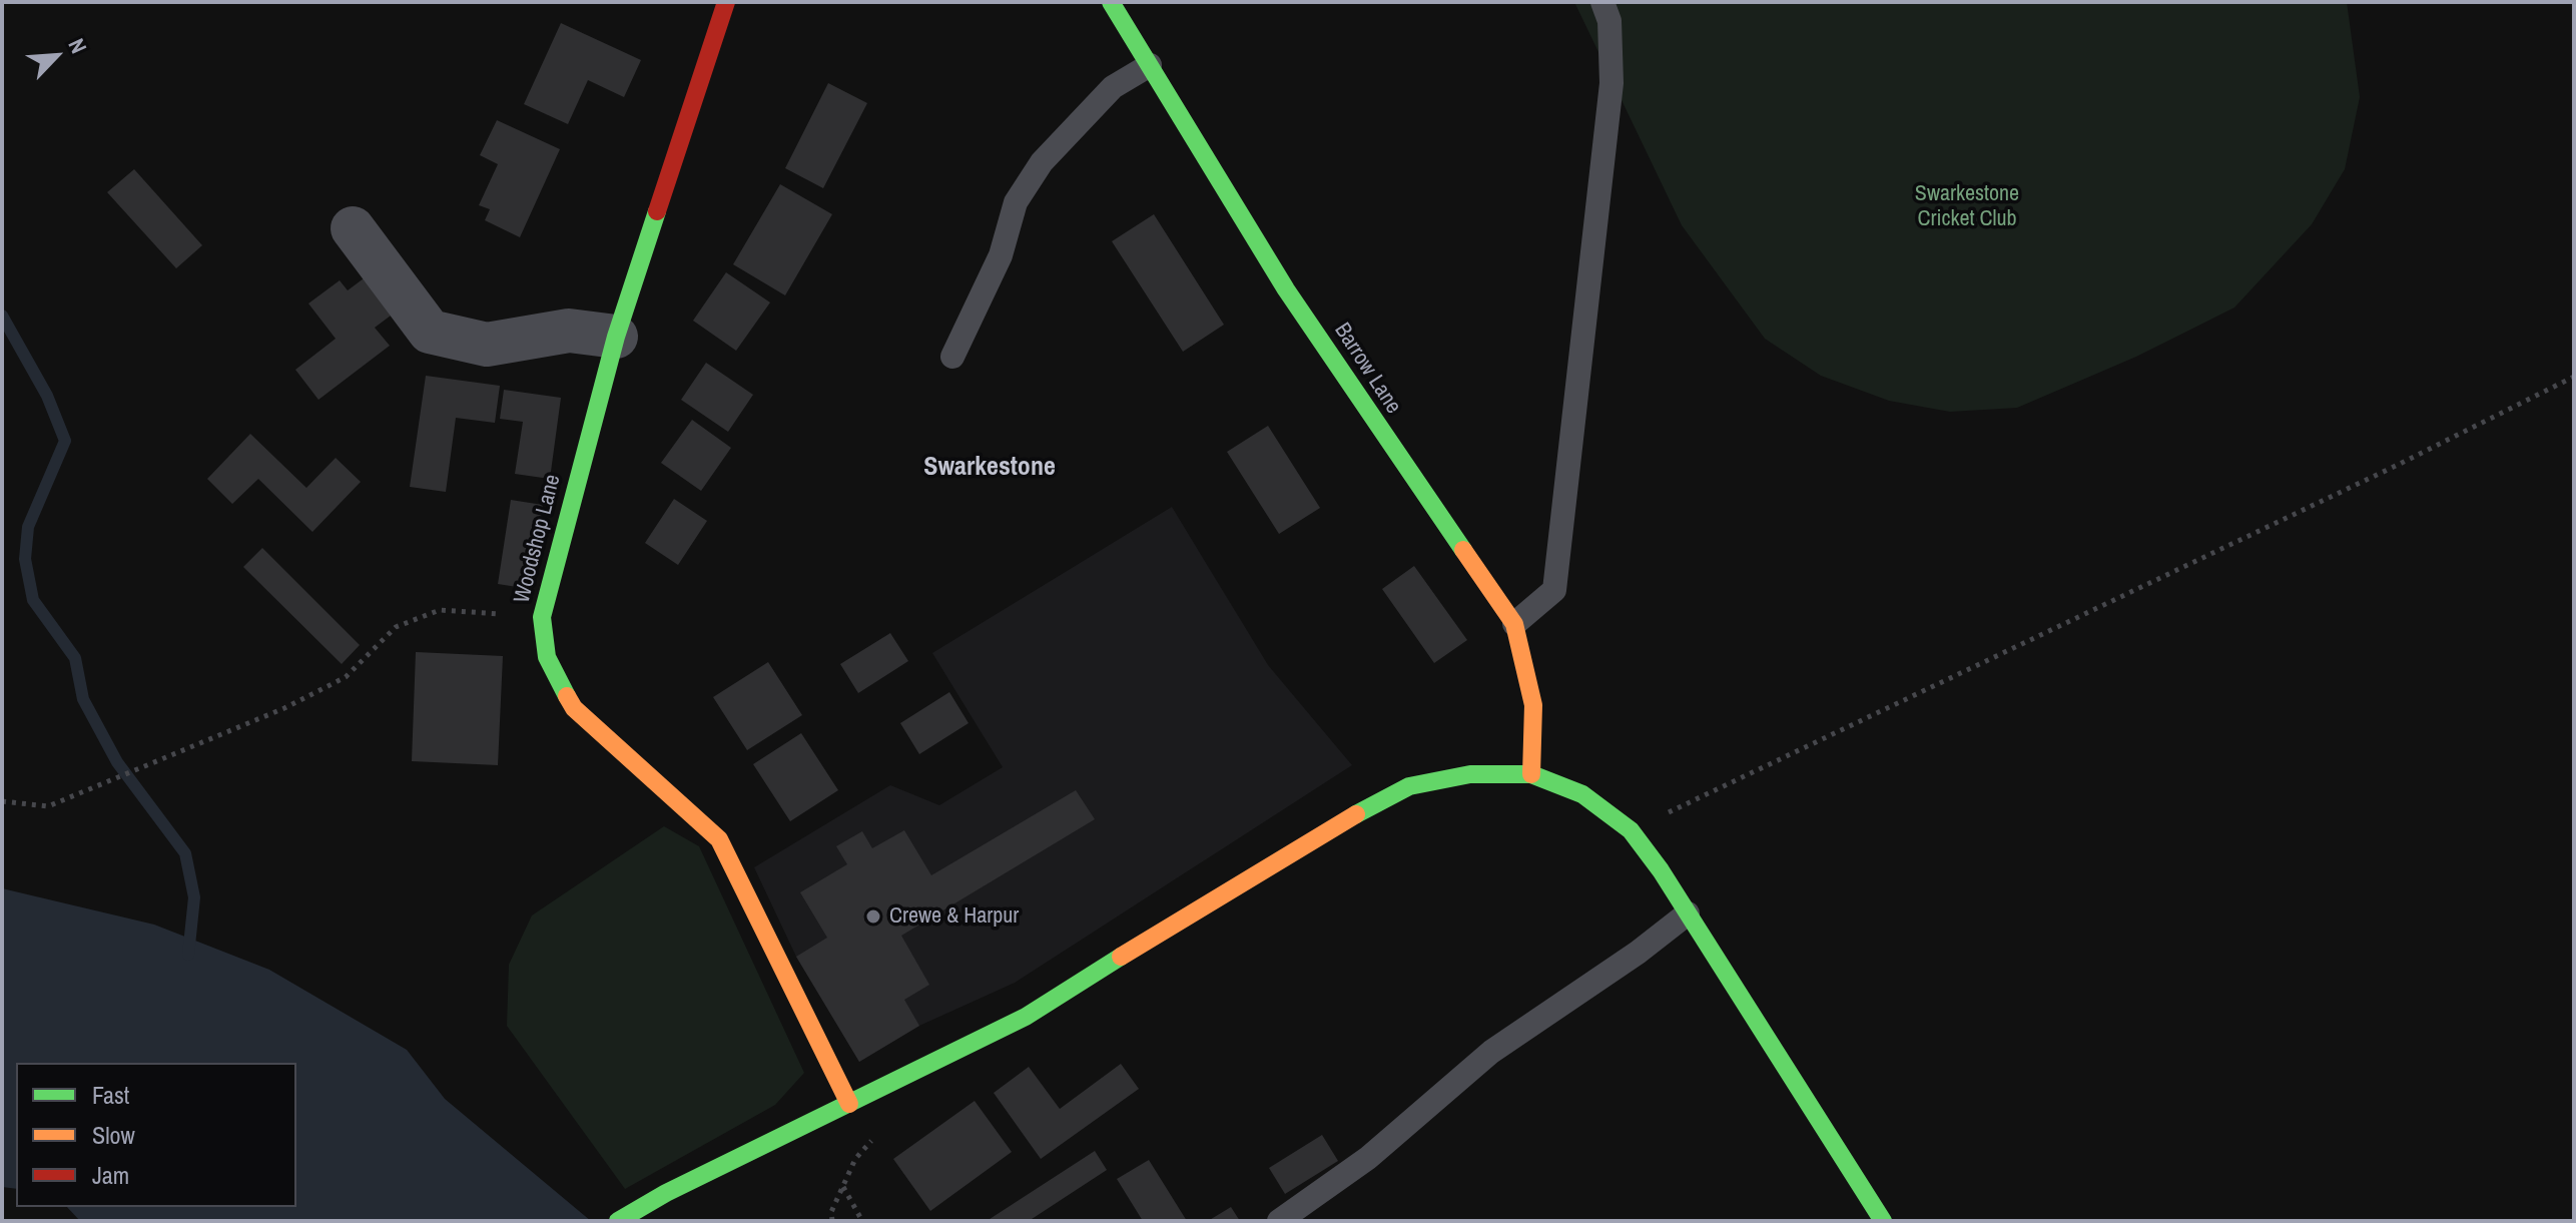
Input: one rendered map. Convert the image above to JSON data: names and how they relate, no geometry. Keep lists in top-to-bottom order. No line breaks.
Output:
{"streets":{"main road":["Barrow Lane","Woodshop Lane"]},"districts":["Swarkestone"],"parks":["Swarkestone Cricket Club"],"places":["Crewe & Harpur"],"legend":["Fast","Slow","Jam"],"north":"top right"}
